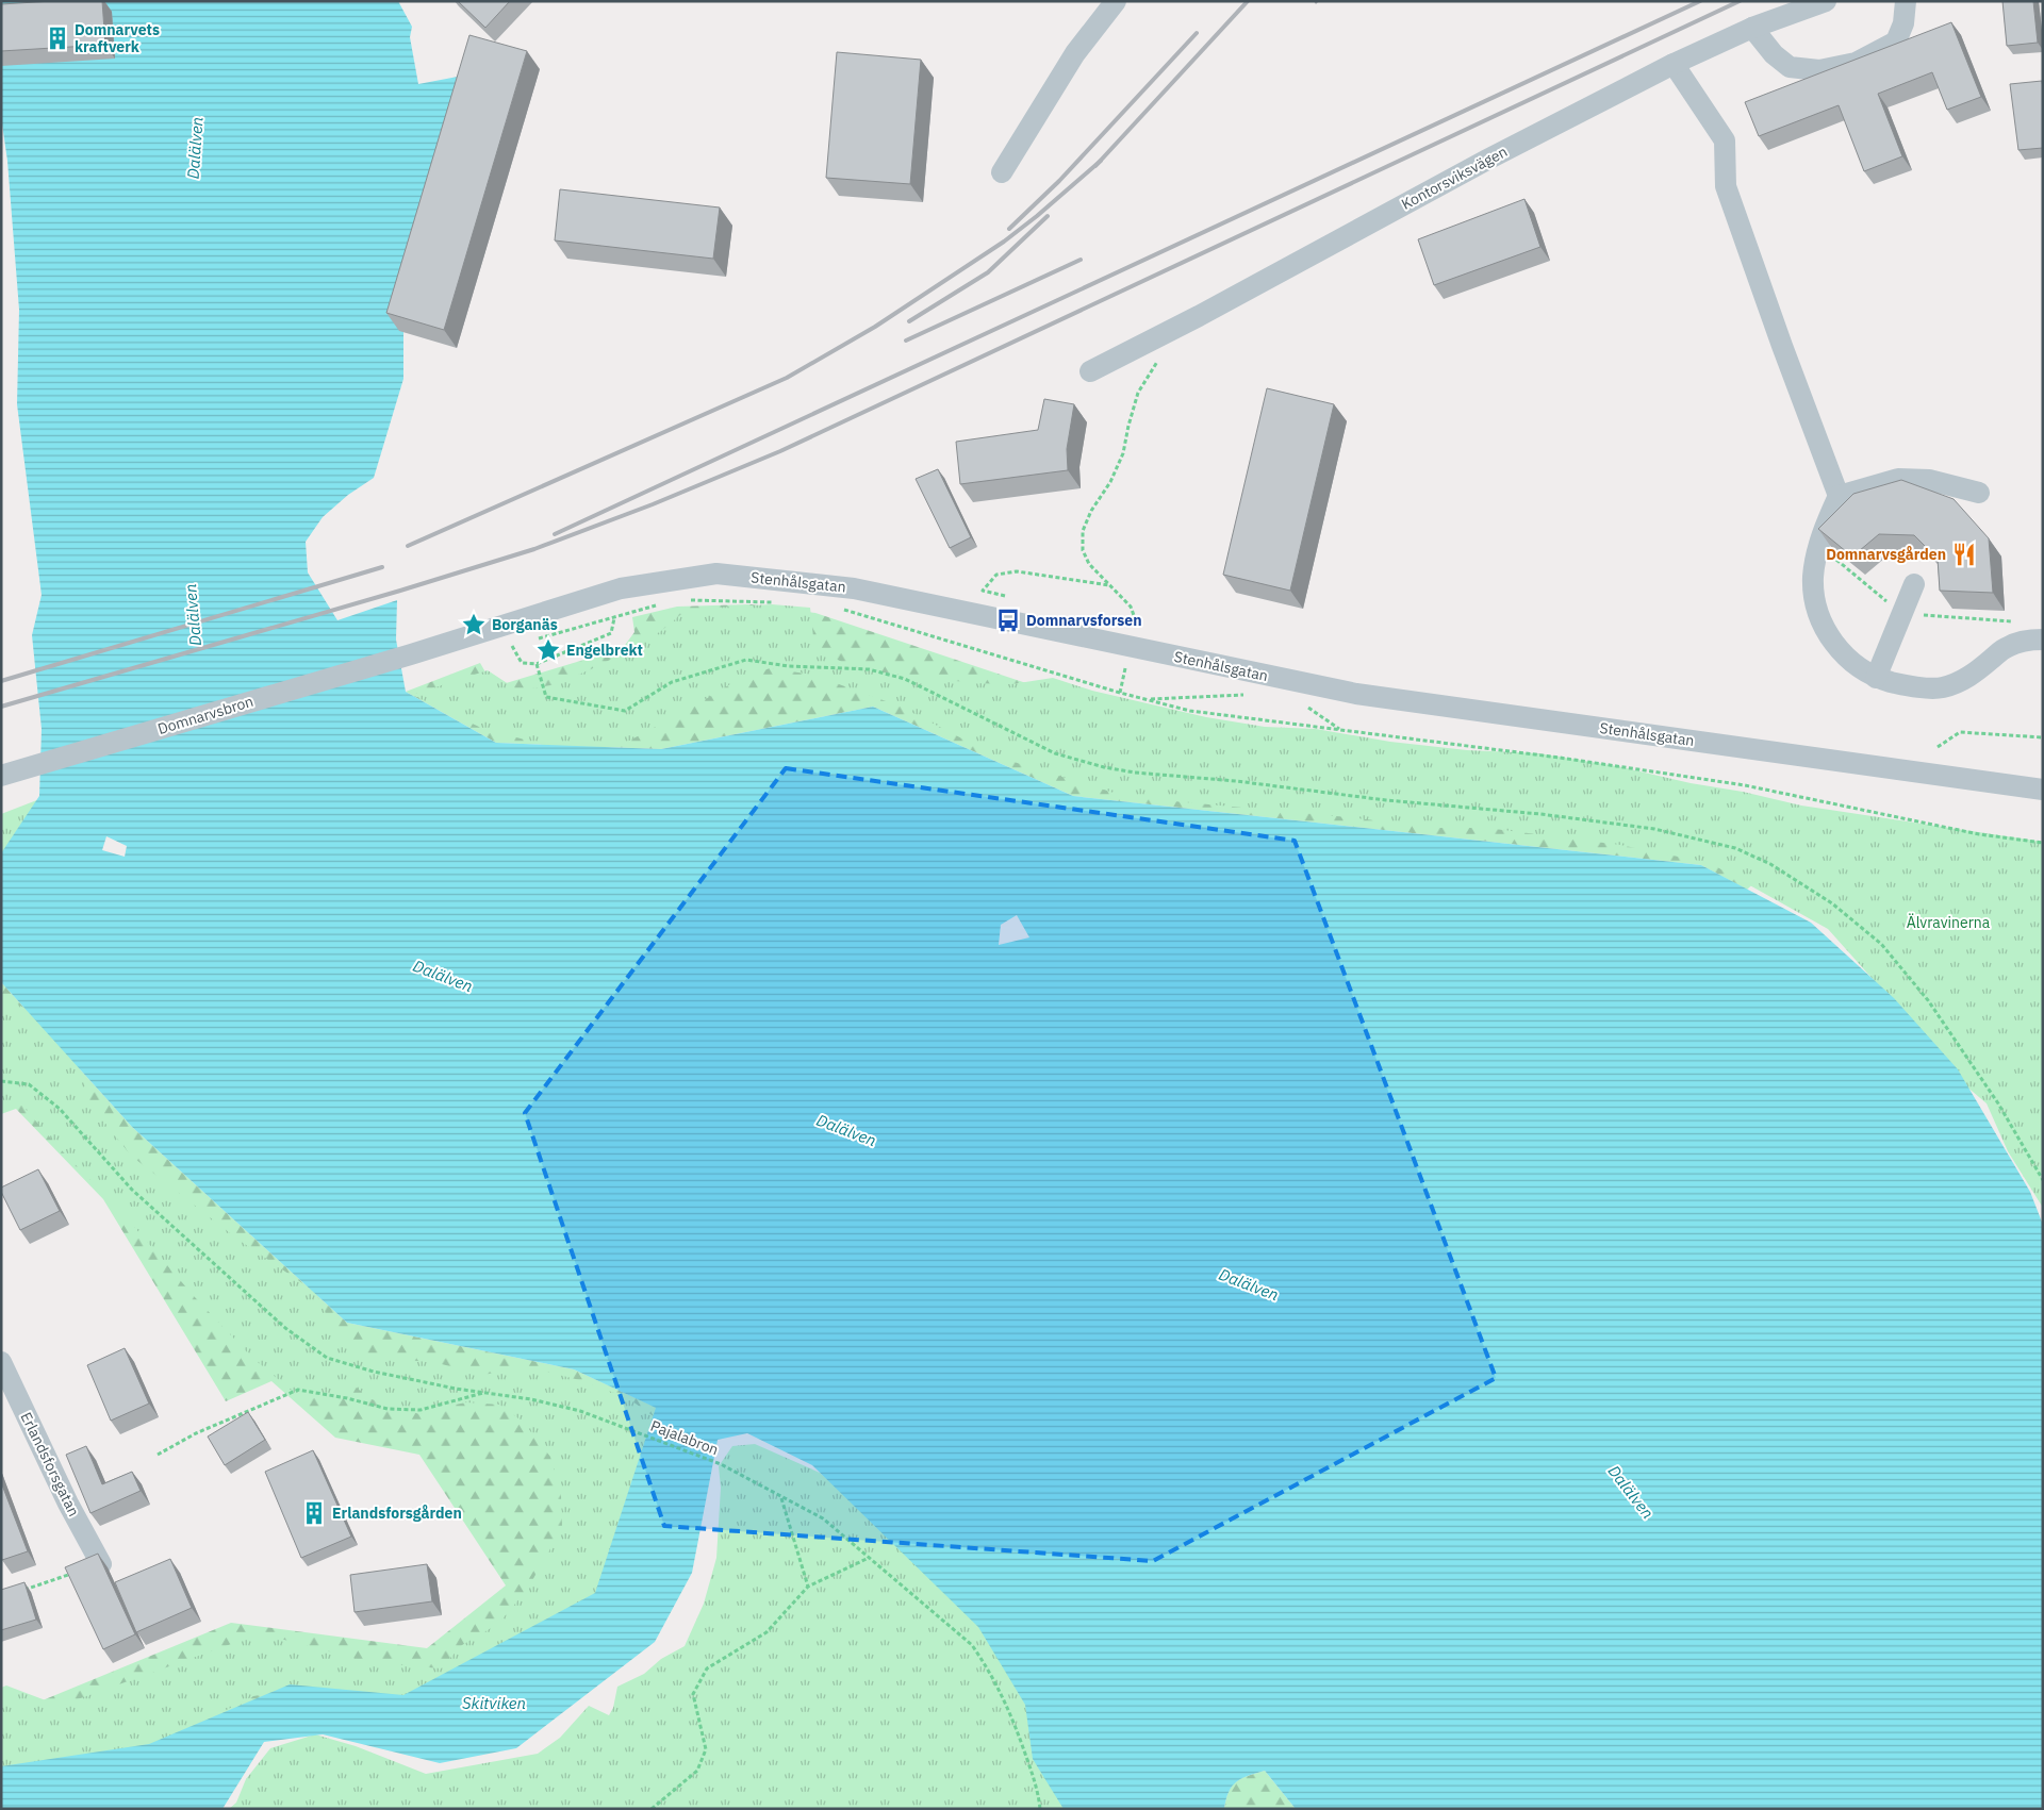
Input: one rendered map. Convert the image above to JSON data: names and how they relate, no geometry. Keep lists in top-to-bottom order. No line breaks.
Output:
{"streets":{"street":["Kontorsviksvägen","Stenhålsgatan","Domnarvsbron","Erlandsforsgatan"],"path":["Pajalabron"]},"crossings":[["Stenhålsgatan","Domnarvsbron"]],"water":["Dalälven","Skitviken"],"parks":["Älvravinerna"],"places":{"building":["Domnarvets kraftverk","Erlandsforsgården"],"restaurant":["Domnarvsgården"],"bus stop":["Domnarvsforsen"],"place":["Borganäs","Engelbrekt"]}}
